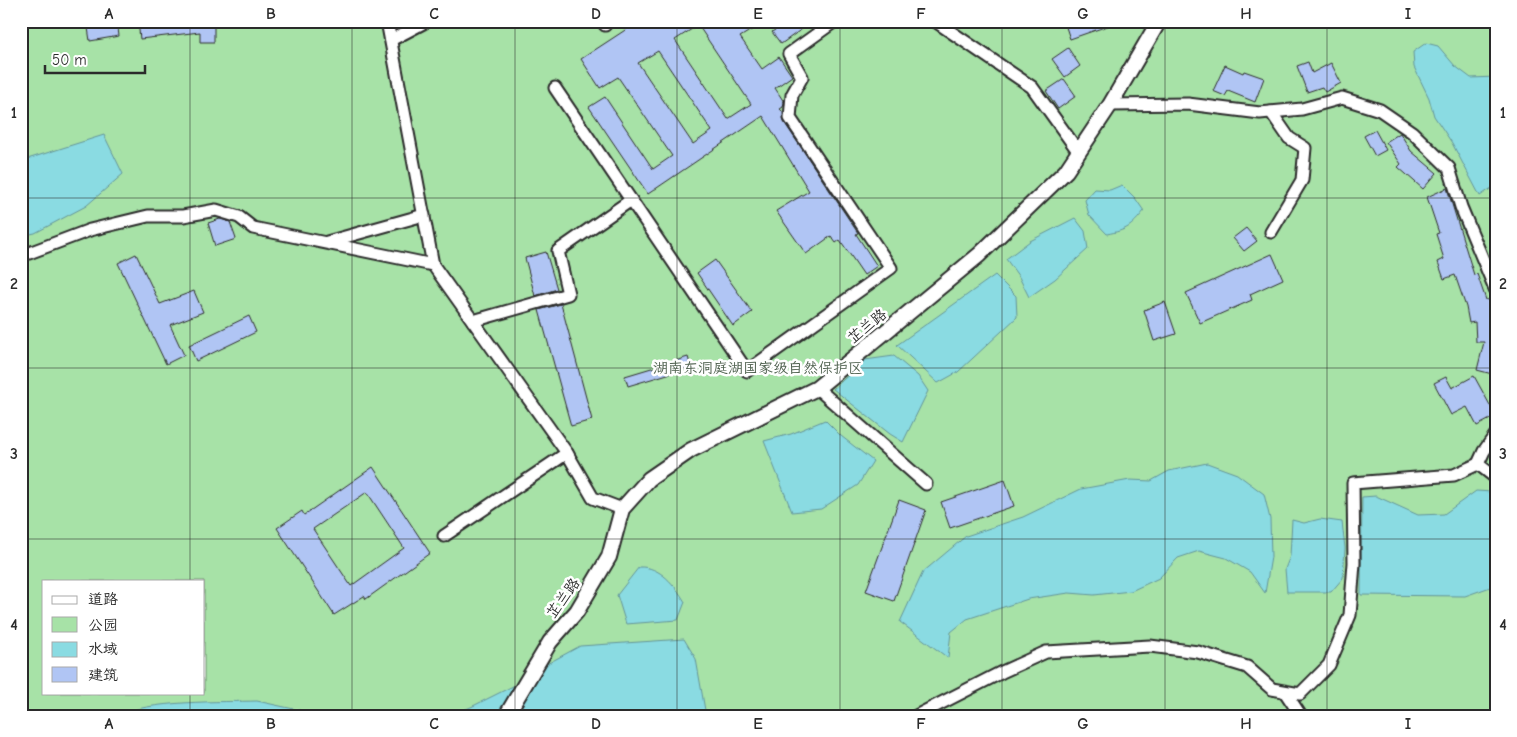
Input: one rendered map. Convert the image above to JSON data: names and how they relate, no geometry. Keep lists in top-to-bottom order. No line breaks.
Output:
{"streets":{"street":["芷兰路"]},"parks":["湖南东洞庭湖国家级自然保护区"],"legend":["道路","公园","水域","建筑"],"scale_bar":"50 m","grid":{"columns":["A","B","C","D","E","F","G","H","I"],"rows":["1","2","3","4"]}}
